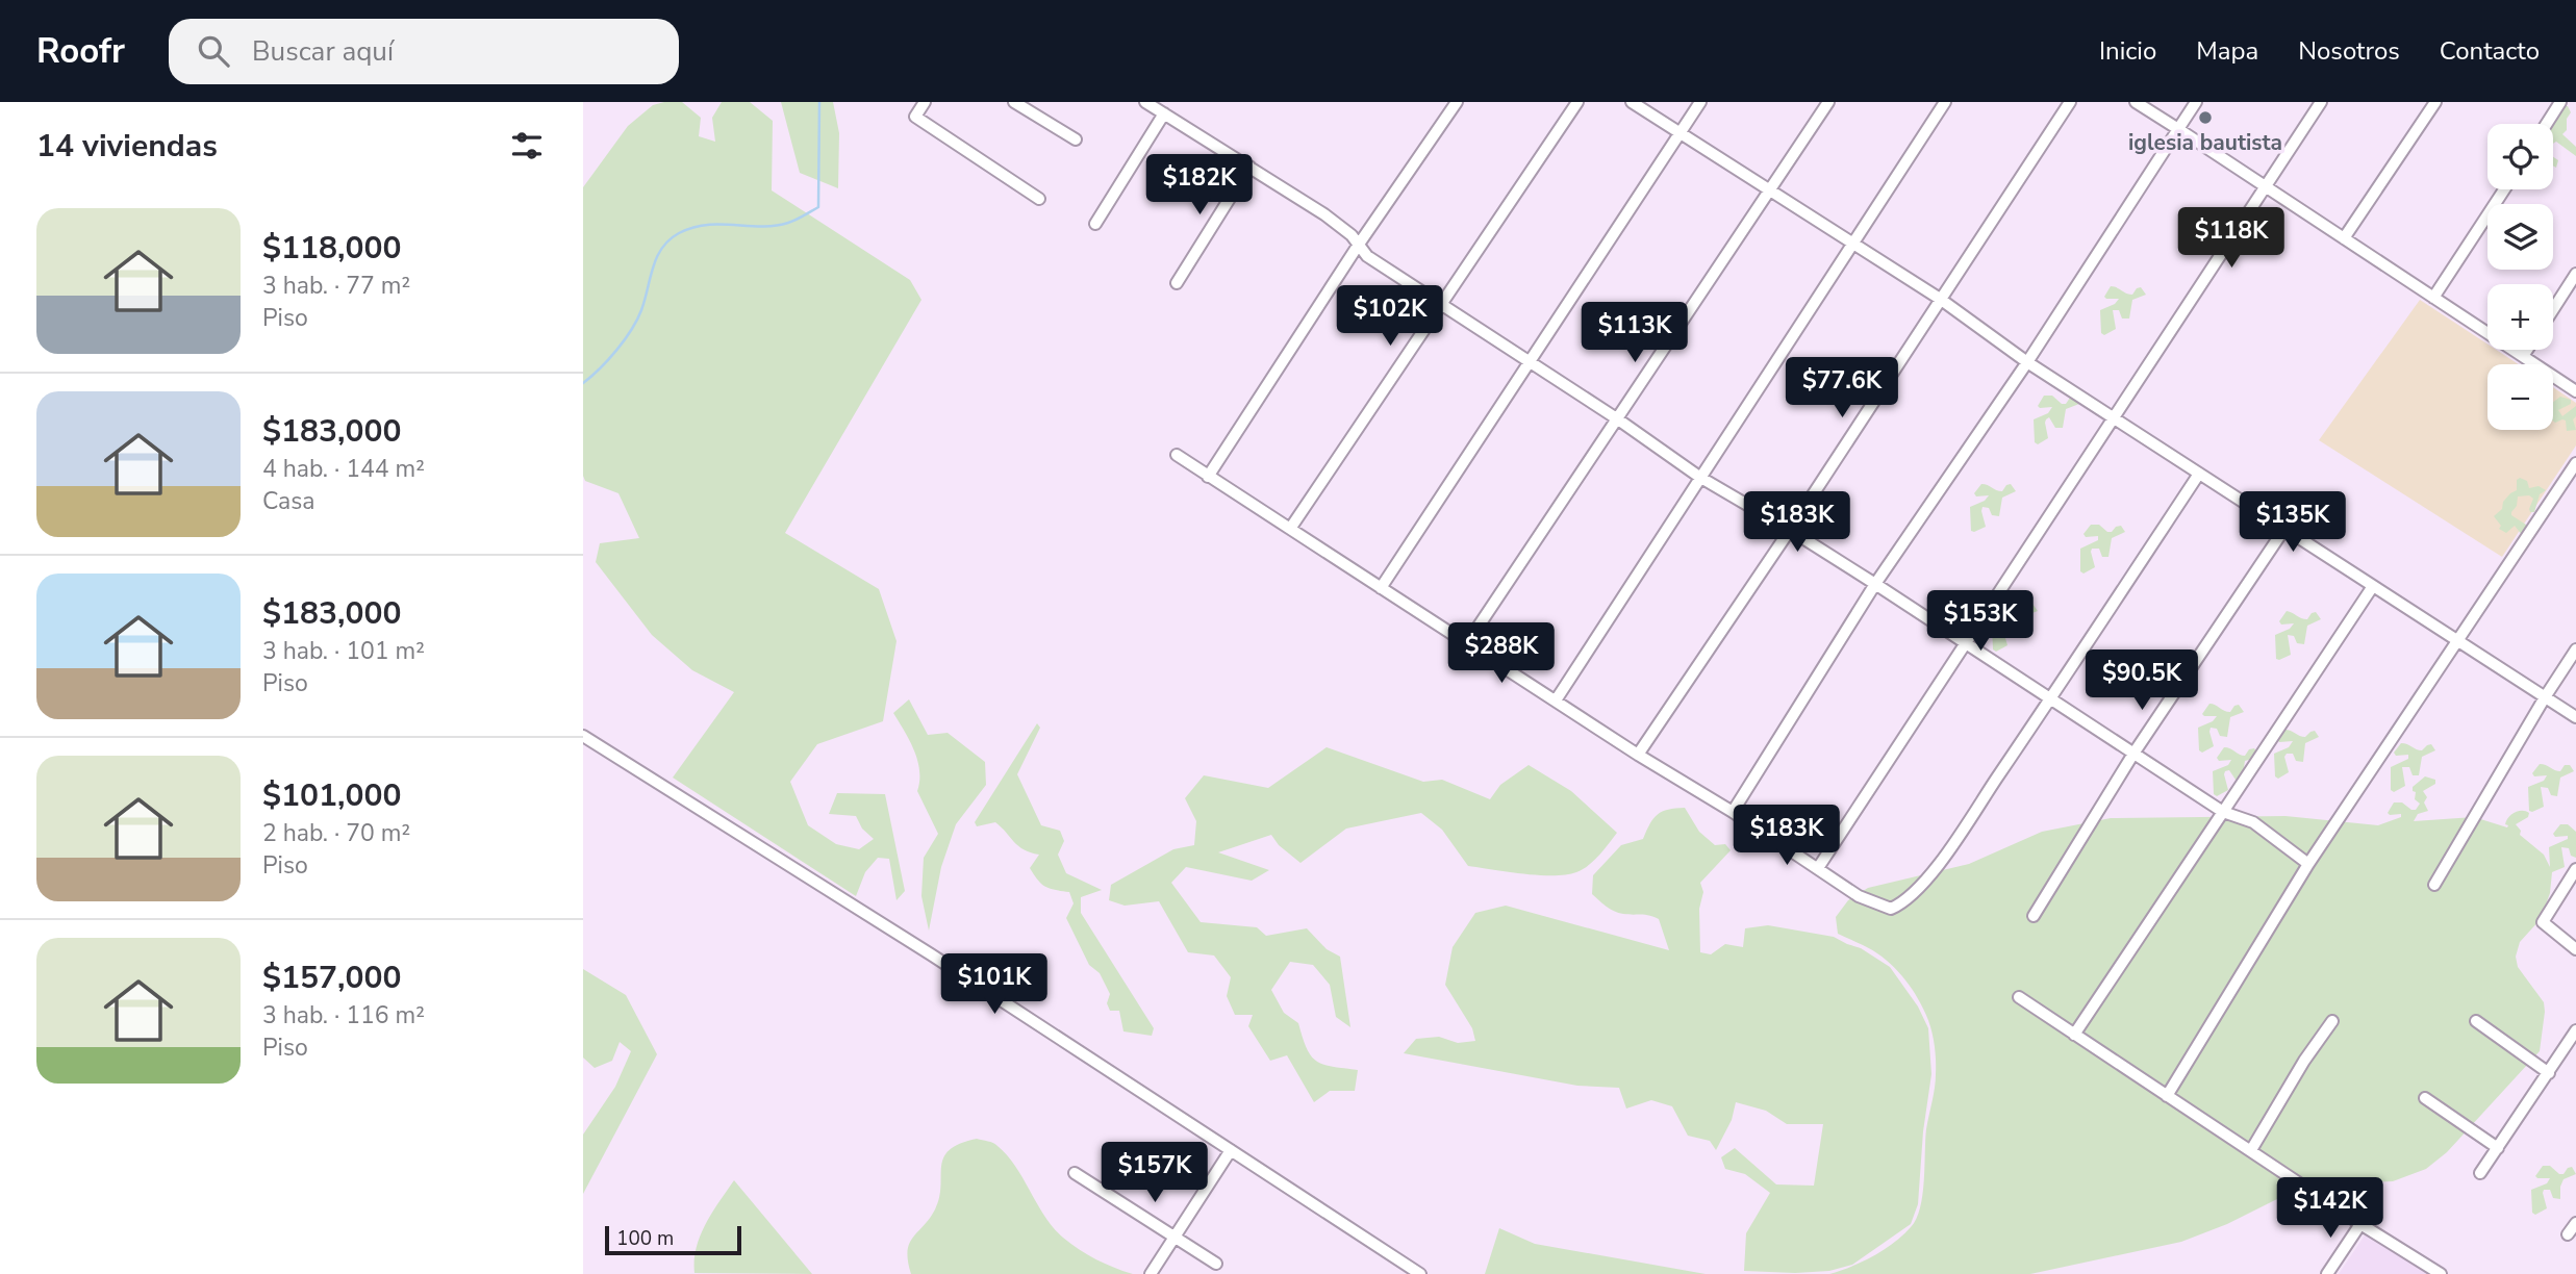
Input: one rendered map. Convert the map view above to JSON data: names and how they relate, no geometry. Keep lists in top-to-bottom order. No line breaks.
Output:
{"places":["iglesia bautista"],"scale_bar":"100 m","page":{"header":"Roofr","search":"Buscar aquí","nav":["Inicio","Mapa","Nosotros","Contacto"],"heading":"14 viviendas","map_buttons":["+","−"],"price":["$182K","$118K","$102K","$113K","$77.6K","$183K","$135K","$153K","$288K","$90.5K","$183K","$101K","$157K","$142K"],"list":[{"name":"$118,000","note":"3 hab. · 77 m² · Piso"},{"name":"$183,000","note":"4 hab. · 144 m² · Casa"},{"name":"$183,000","note":"3 hab. · 101 m² · Piso"},{"name":"$101,000","note":"2 hab. · 70 m² · Piso"},{"name":"$157,000","note":"3 hab. · 116 m² · Piso"}],"scale":"100 m"}}
